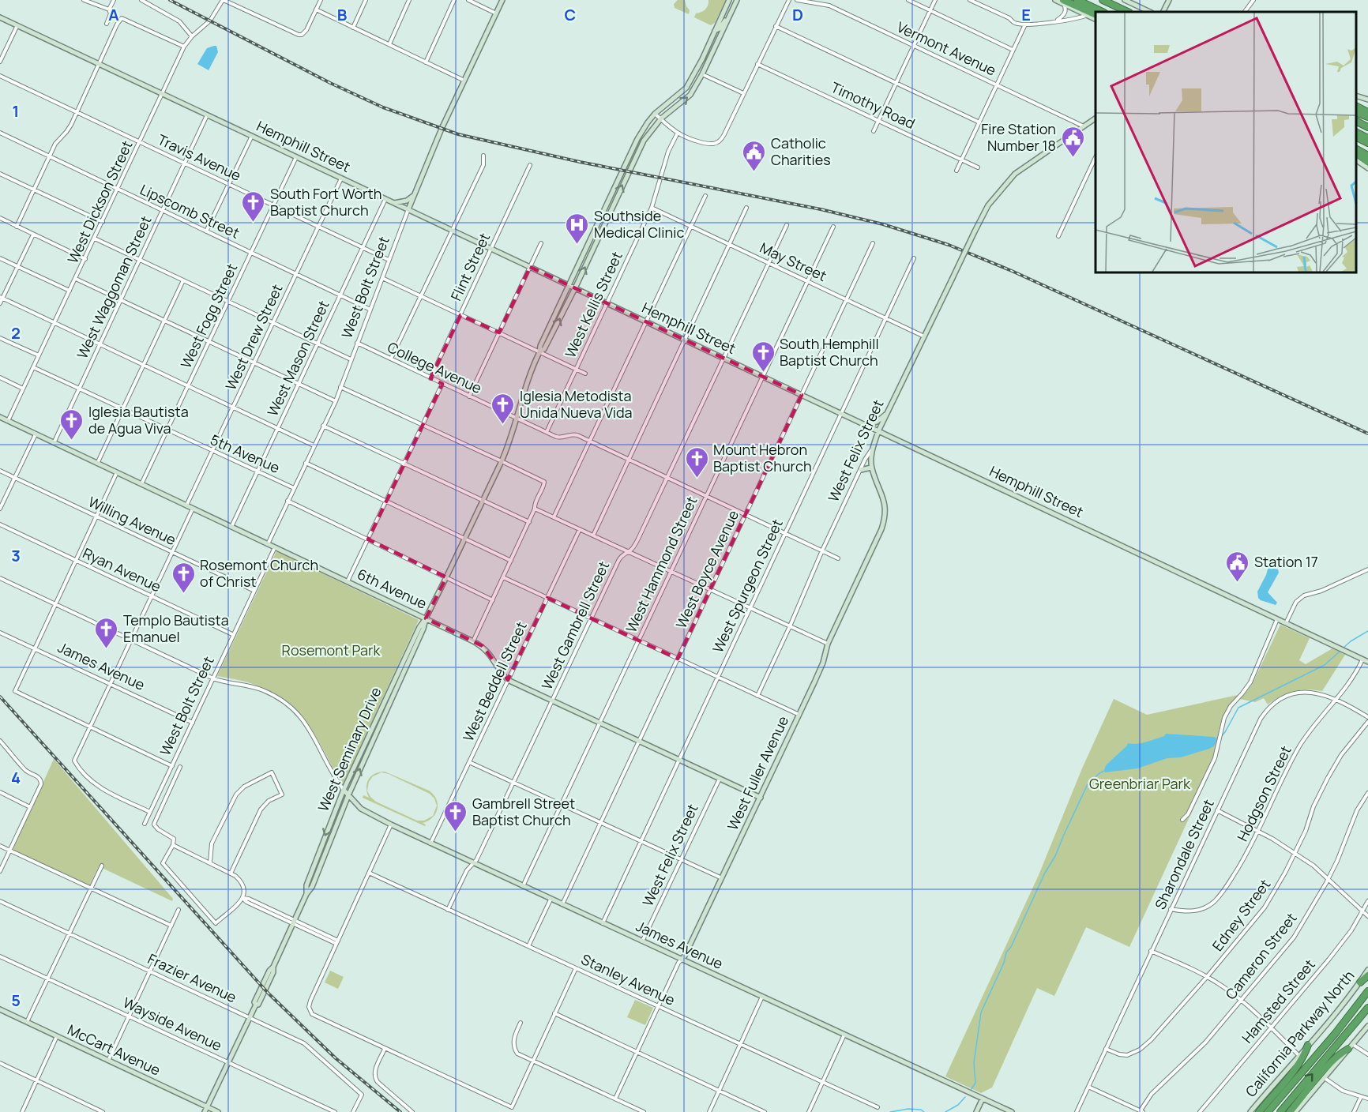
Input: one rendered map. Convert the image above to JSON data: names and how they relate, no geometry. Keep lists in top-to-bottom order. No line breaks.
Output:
{"streets":{"main road":["Hemphill Street","West Bolt Street","West Felix Street","6th Avenue","James Avenue","West Seminary Drive","West Fuller Avenue","California Parkway North","McCart Avenue"],"street":["Vermont Avenue","Timothy Road","Travis Avenue","West Dickson Street","Lipscomb Street","May Street","Flint Street","West Waggoman Street","West Kellis Street","West Fogg Street","West Drew Street","West Mason Street","College Avenue","5th Avenue","Willing Avenue","West Hammond Street","West Boyce Avenue","Ryan Avenue","West Spurgeon Street","West Gambrell Street","West Beddell Street","Hodgson Street","Sharondale Street","Edney Street","Cameron Street","Frazier Avenue","Stanley Avenue","Hamsted Street","Wayside Avenue"]},"crossings":[["Vermont Avenue","West Felix Street"],["Hemphill Street","West Dickson Street"],["Hemphill Street","Flint Street"],["Hemphill Street","West Waggoman Street"],["Hemphill Street","West Bolt Street"],["Hemphill Street","West Kellis Street"],["Hemphill Street","West Fogg Street"],["Hemphill Street","West Drew Street"],["Hemphill Street","West Mason Street"],["Hemphill Street","West Felix Street"],["Hemphill Street","West Hammond Street"],["Hemphill Street","West Boyce Avenue"],["Hemphill Street","West Spurgeon Street"],["Hemphill Street","West Gambrell Street"],["Hemphill Street","West Seminary Drive"],["Hemphill Street","Hodgson Street"],["Travis Avenue","West Dickson Street"],["Travis Avenue","West Waggoman Street"],["Travis Avenue","West Bolt Street"],["Travis Avenue","West Fogg Street"],["Travis Avenue","West Drew Street"],["Travis Avenue","West Mason Street"],["West Dickson Street","Lipscomb Street"],["West Dickson Street","5th Avenue"],["West Dickson Street","6th Avenue"],["Lipscomb Street","West Waggoman Street"],["Lipscomb Street","West Bolt Street"],["Lipscomb Street","West Fogg Street"],["Lipscomb Street","West Drew Street"],["Lipscomb Street","West Mason Street"],["May Street","West Kellis Street"],["May Street","West Felix Street"],["May Street","West Hammond Street"],["May Street","West Boyce Avenue"],["May Street","West Spurgeon Street"],["May Street","West Gambrell Street"],["Flint Street","College Avenue"],["West Waggoman Street","5th Avenue"],["West Waggoman Street","6th Avenue"],["West Bolt Street","College Avenue"],["West Bolt Street","5th Avenue"],["West Bolt Street","Willing Avenue"],["West Bolt Street","Ryan Avenue"],["West Bolt Street","6th Avenue"],["West Bolt Street","James Avenue"],["West Kellis Street","College Avenue"],["West Fogg Street","5th Avenue"],["West Fogg Street","6th Avenue"],["West Drew Street","5th Avenue"],["West Drew Street","6th Avenue"],["West Mason Street","5th Avenue"],["West Mason Street","6th Avenue"],["College Avenue","West Felix Street"],["College Avenue","West Hammond Street"],["College Avenue","West Boyce Avenue"],["College Avenue","West Spurgeon Street"],["College Avenue","West Gambrell Street"],["College Avenue","West Seminary Drive"],["West Felix Street","6th Avenue"],["West Felix Street","James Avenue"],["West Felix Street","West Fuller Avenue"],["West Hammond Street","6th Avenue"],["West Hammond Street","James Avenue"],["West Boyce Avenue","6th Avenue"],["West Boyce Avenue","James Avenue"],["West Spurgeon Street","6th Avenue"],["West Spurgeon Street","James Avenue"],["6th Avenue","West Gambrell Street"],["6th Avenue","West Beddell Street"],["6th Avenue","West Seminary Drive"],["6th Avenue","West Fuller Avenue"],["West Gambrell Street","James Avenue"],["West Gambrell Street","Stanley Avenue"],["James Avenue","West Beddell Street"],["James Avenue","West Seminary Drive"],["James Avenue","West Fuller Avenue"],["West Seminary Drive","Frazier Avenue"],["West Seminary Drive","Wayside Avenue"],["West Seminary Drive","McCart Avenue"],["West Fuller Avenue","Stanley Avenue"],["Hodgson Street","Sharondale Street"],["Sharondale Street","Edney Street"]],"parks":["Rosemont Park","Greenbriar Park"],"places":{"public building":["Fire Station Number 18","Catholic Charities","Station 17"],"church":["South Fort Worth Baptist Church","South Hemphill Baptist Church","Iglesia Metodista Unida Nueva Vida","Iglesia Bautista de Agua Viva","Mount Hebron Baptist Church","Rosemont Church of Christ","Templo Bautista Emanuel","Gambrell Street Baptist Church"],"hospital":["Southside Medical Clinic"]},"grid":{"columns":["A","B","C","D","E"],"rows":["1","2","3","4","5"]}}
